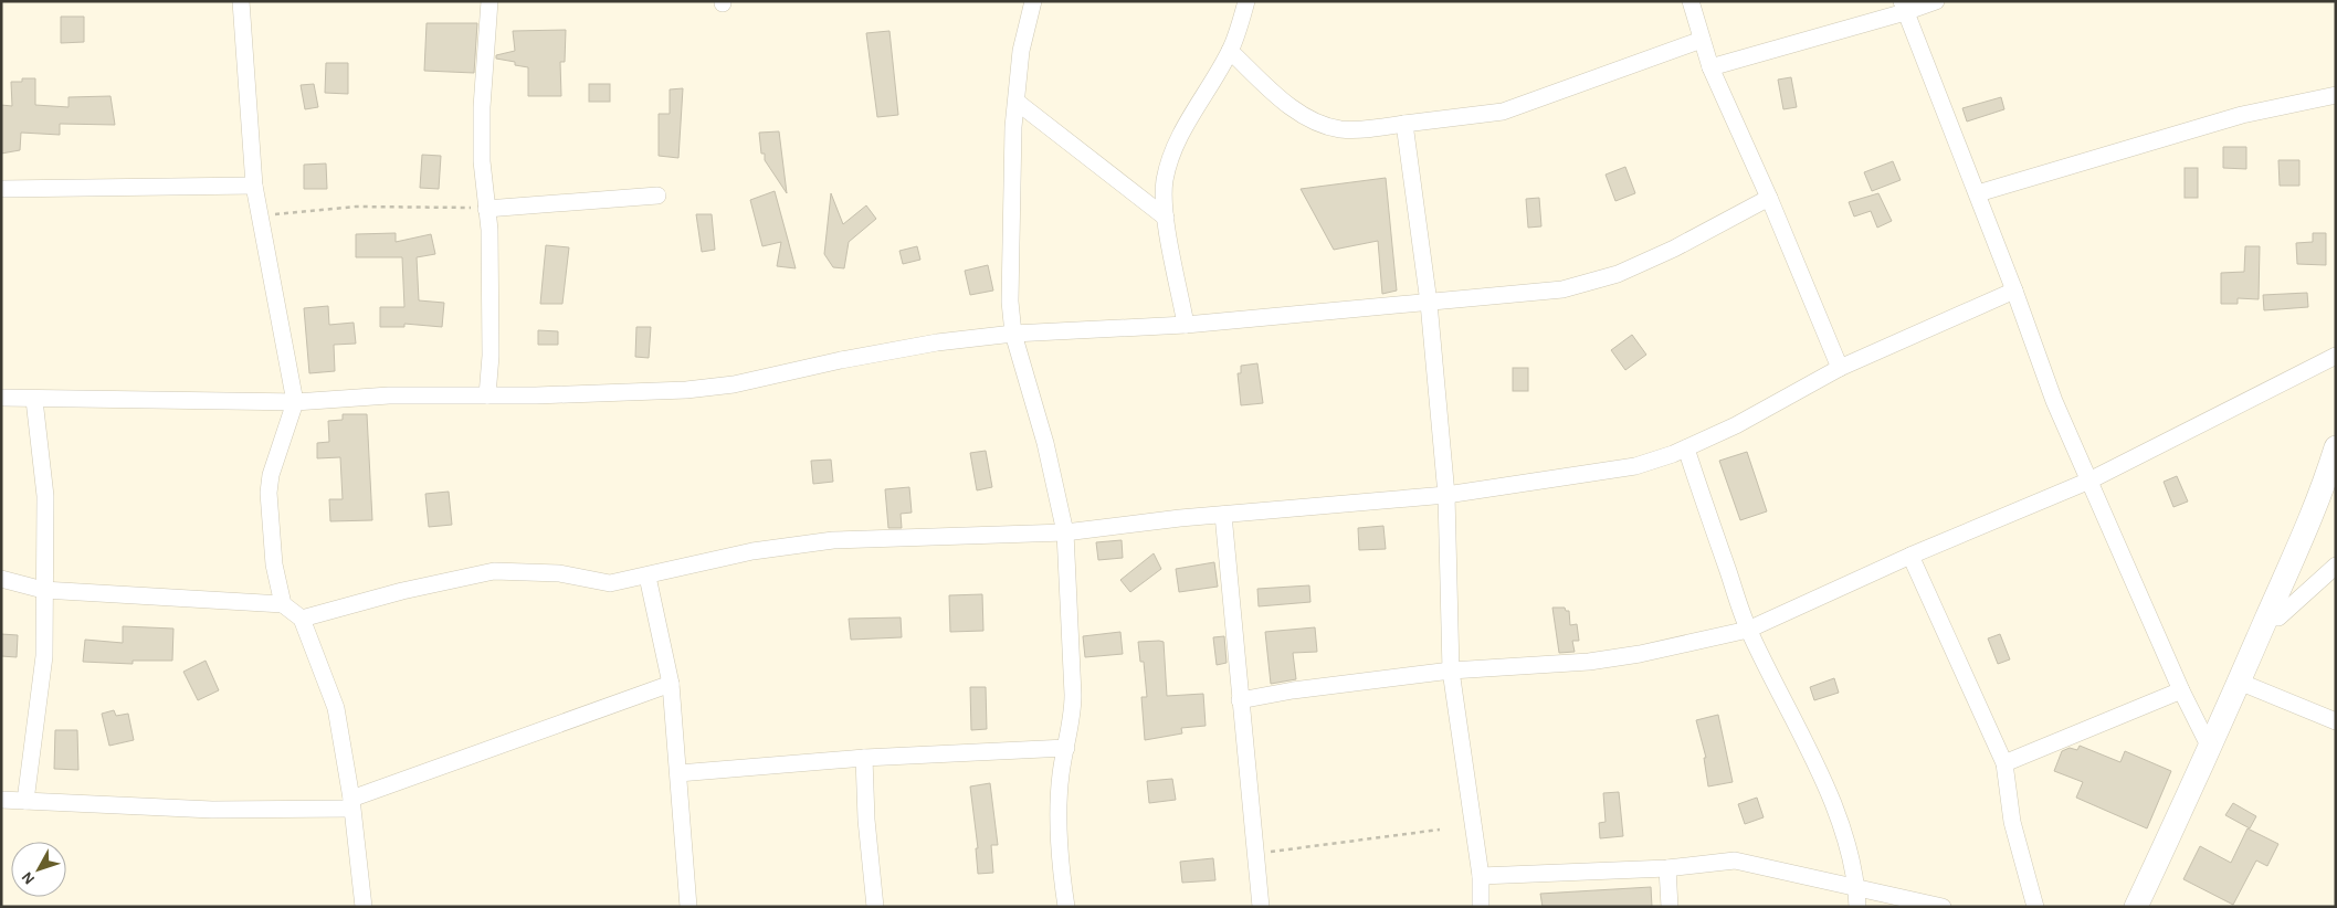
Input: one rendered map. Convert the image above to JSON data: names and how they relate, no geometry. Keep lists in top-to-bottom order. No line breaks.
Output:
{"north":"bottom left"}
